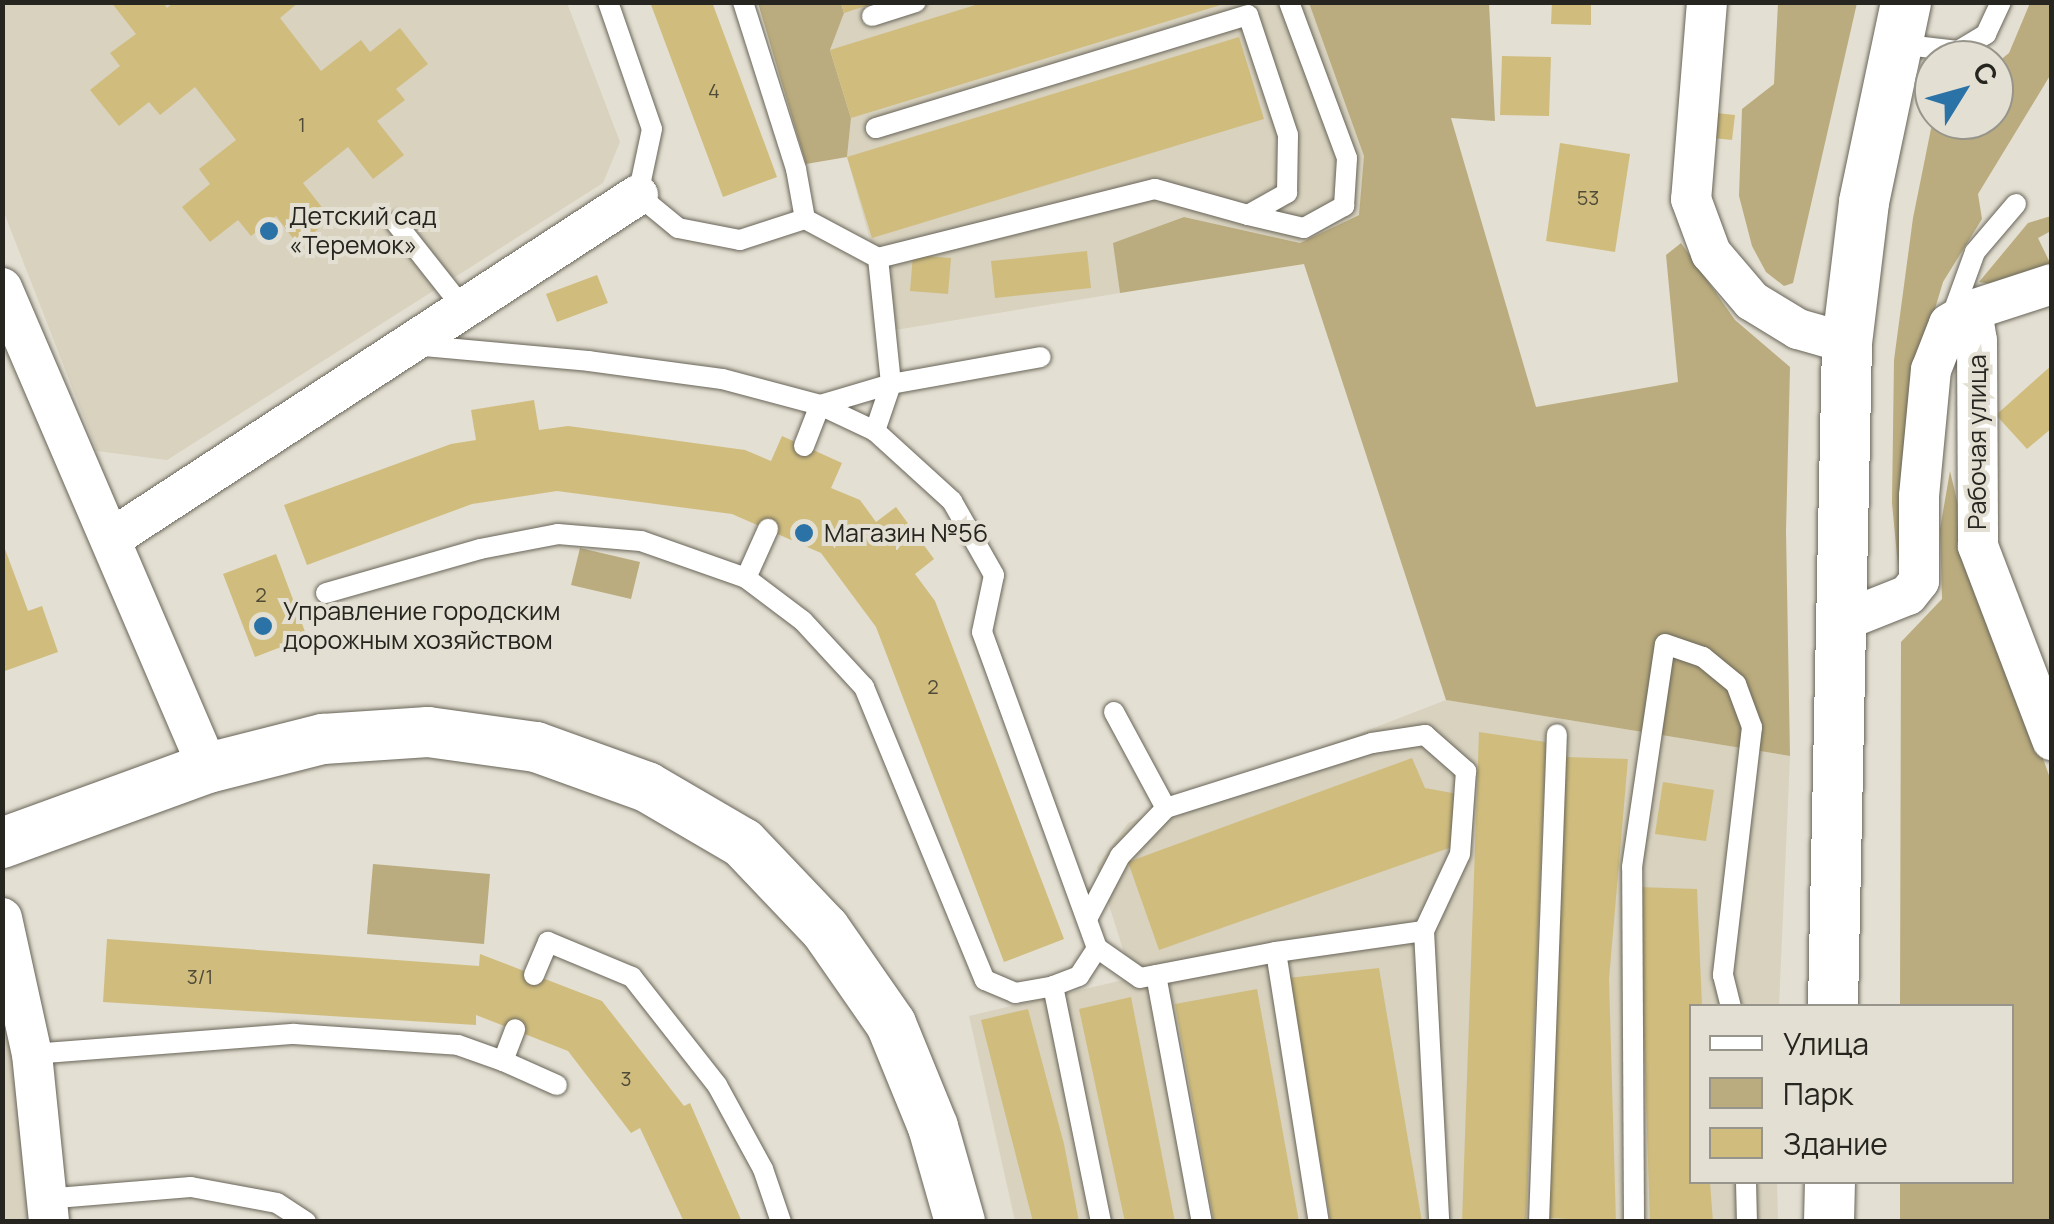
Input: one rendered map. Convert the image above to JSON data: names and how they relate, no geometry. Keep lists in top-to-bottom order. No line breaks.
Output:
{"streets":{"street":["Рабочая улица"]},"places":["Детский сад «Теремок»","Магазин №56","Управление городским дорожным хозяйством"],"house_numbers":["4","1","53","2","2","3/1","3"],"legend":["Улица","Парк","Здание"],"north":"top right"}
